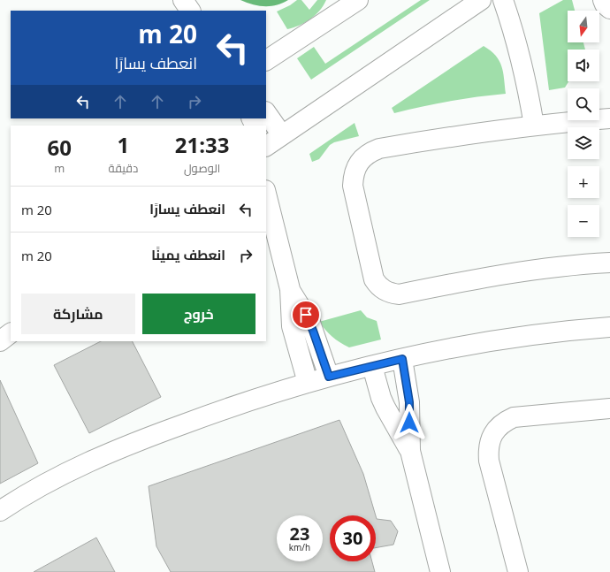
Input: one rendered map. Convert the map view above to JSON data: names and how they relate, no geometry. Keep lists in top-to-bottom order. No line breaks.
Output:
{"north":"bottom","page":{"map_buttons":["+","−"],"turn":["20 m","انعطف يسارًا"],"eta":["21:33","الوصول","1","دقيقة","60","m"],"list":[{"name":"انعطف يسارًا","value":"20 m"},{"name":"انعطف يمينًا","value":"20 m"}],"buttons":["خروج","مشاركة"],"speed":"23 km/h","limit":"30"}}
